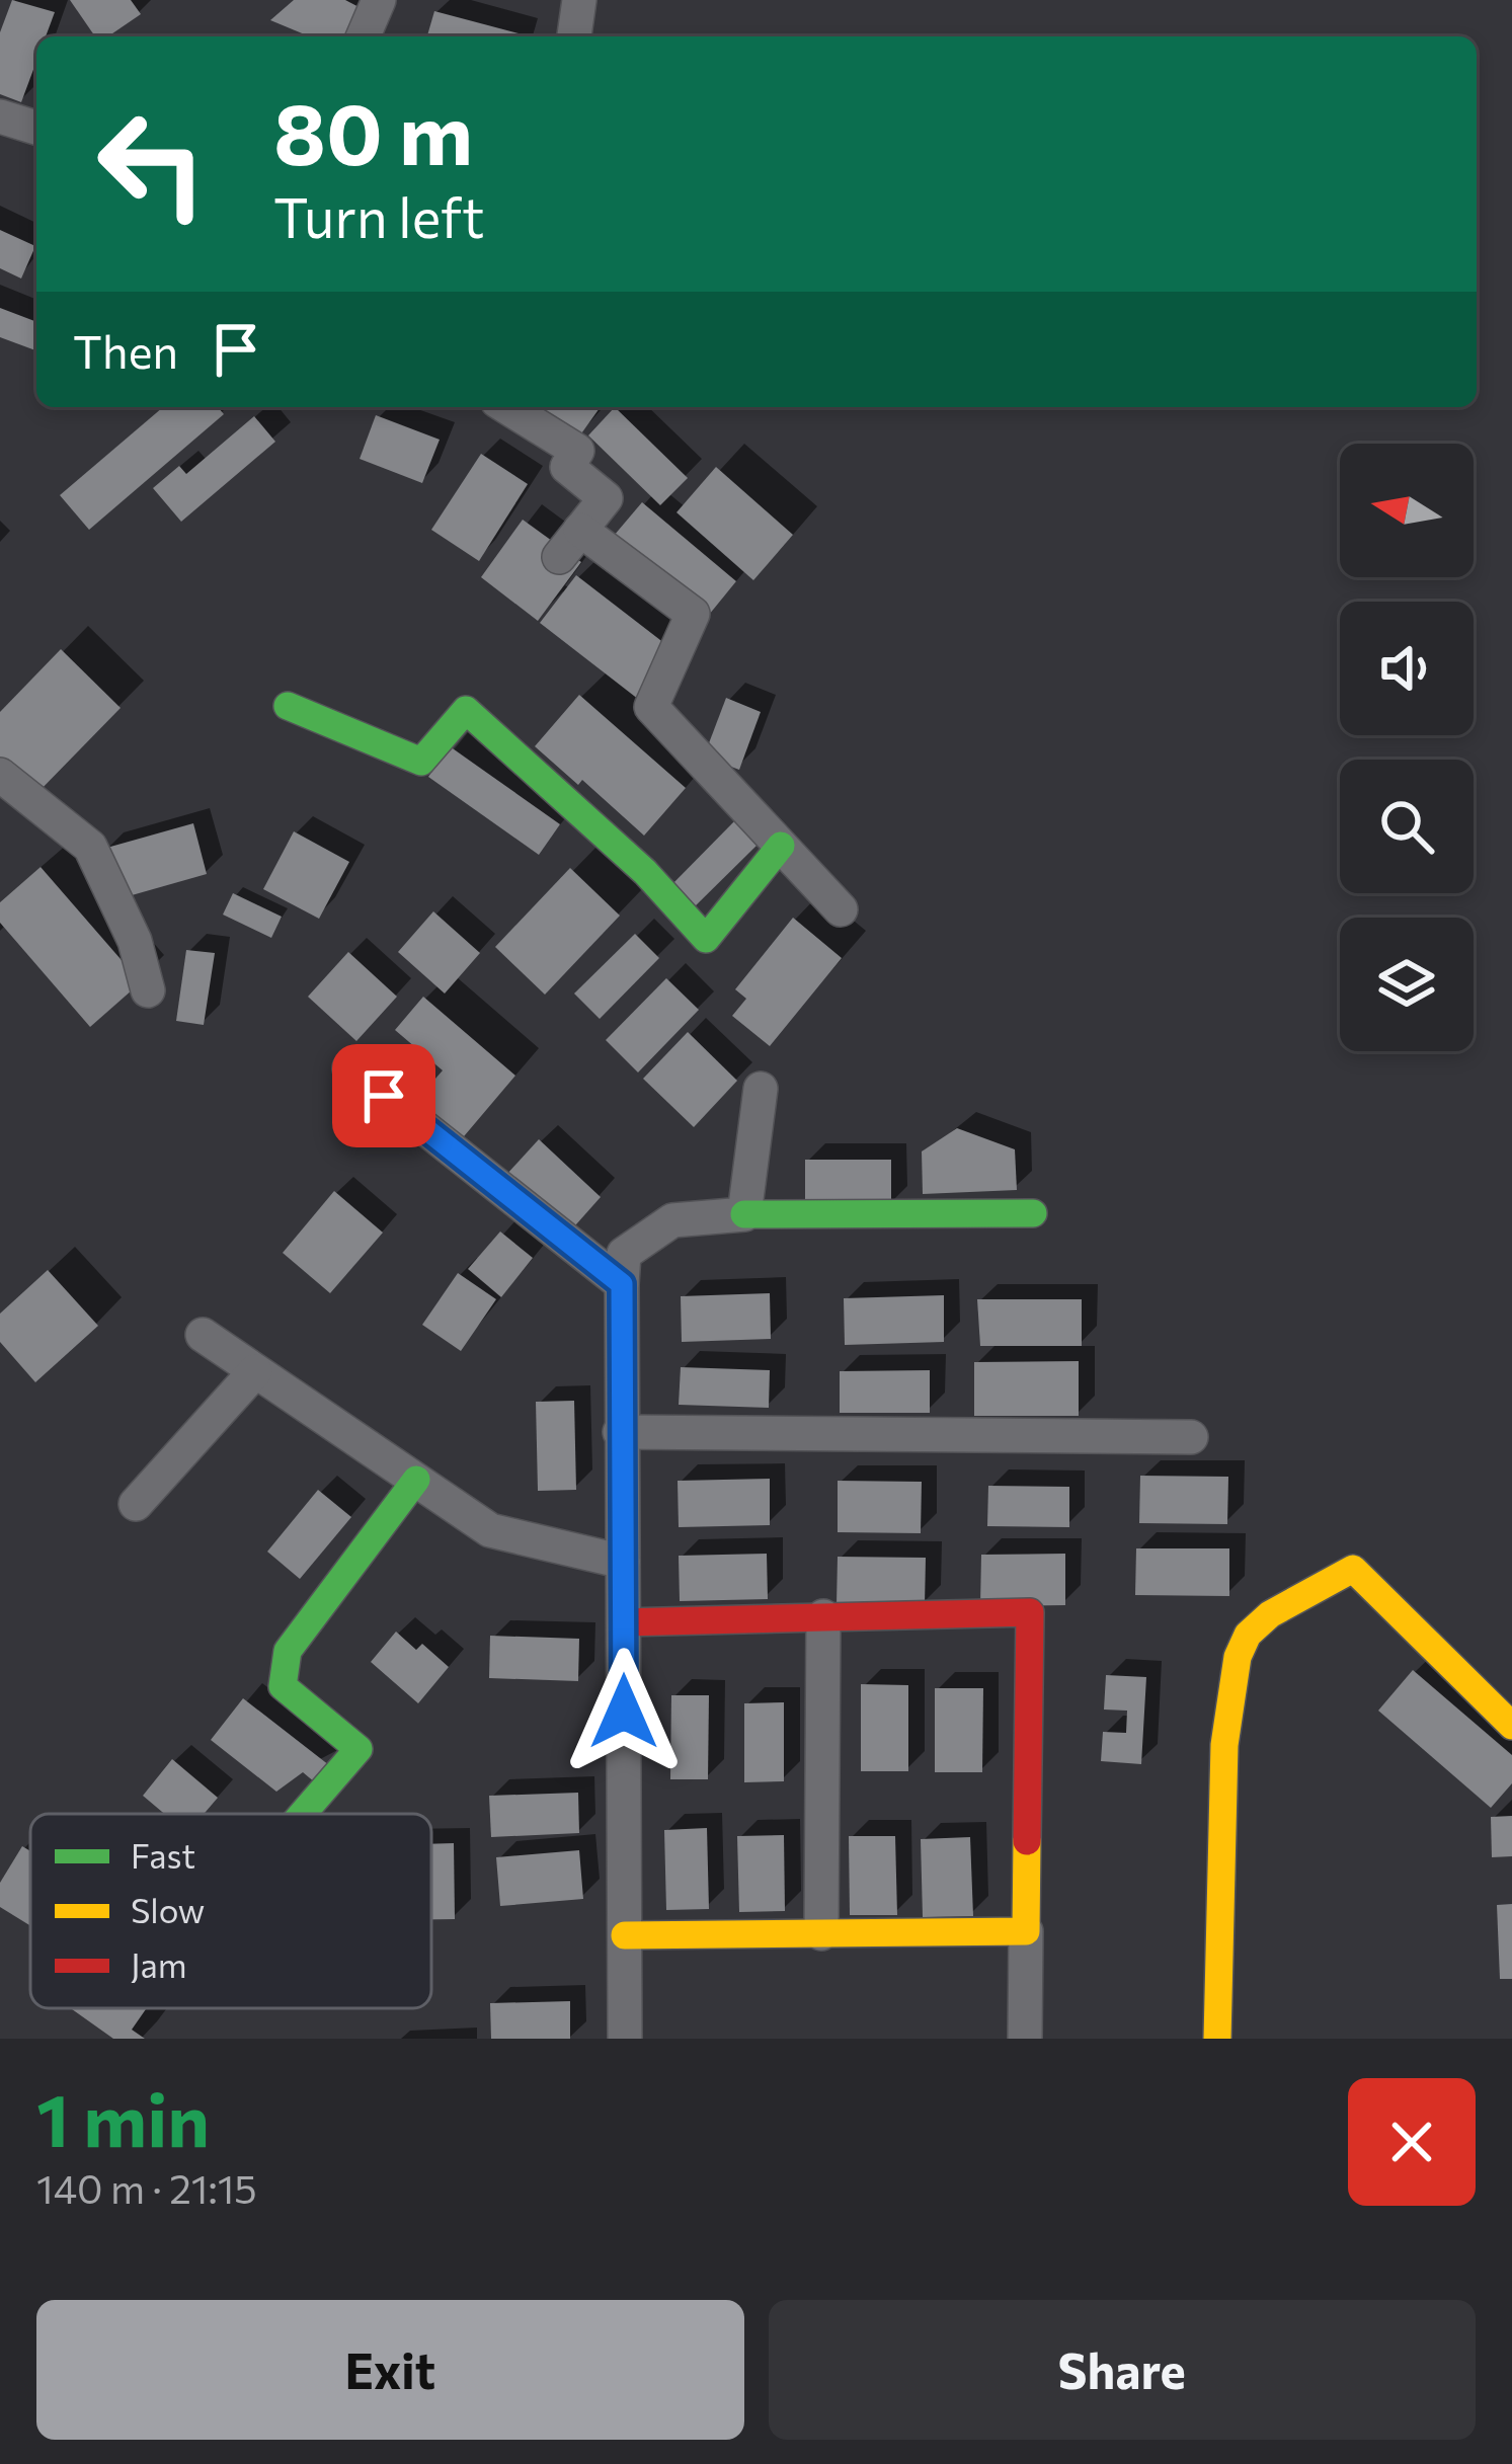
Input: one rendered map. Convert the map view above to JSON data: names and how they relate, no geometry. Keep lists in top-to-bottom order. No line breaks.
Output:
{"legend":["Fast","Slow","Jam"],"north":"left","page":{"turn":["80 m","Turn left"],"then":"Then","heading":["1 min","140 m · 21:15"],"buttons":["Exit","Share"]}}
